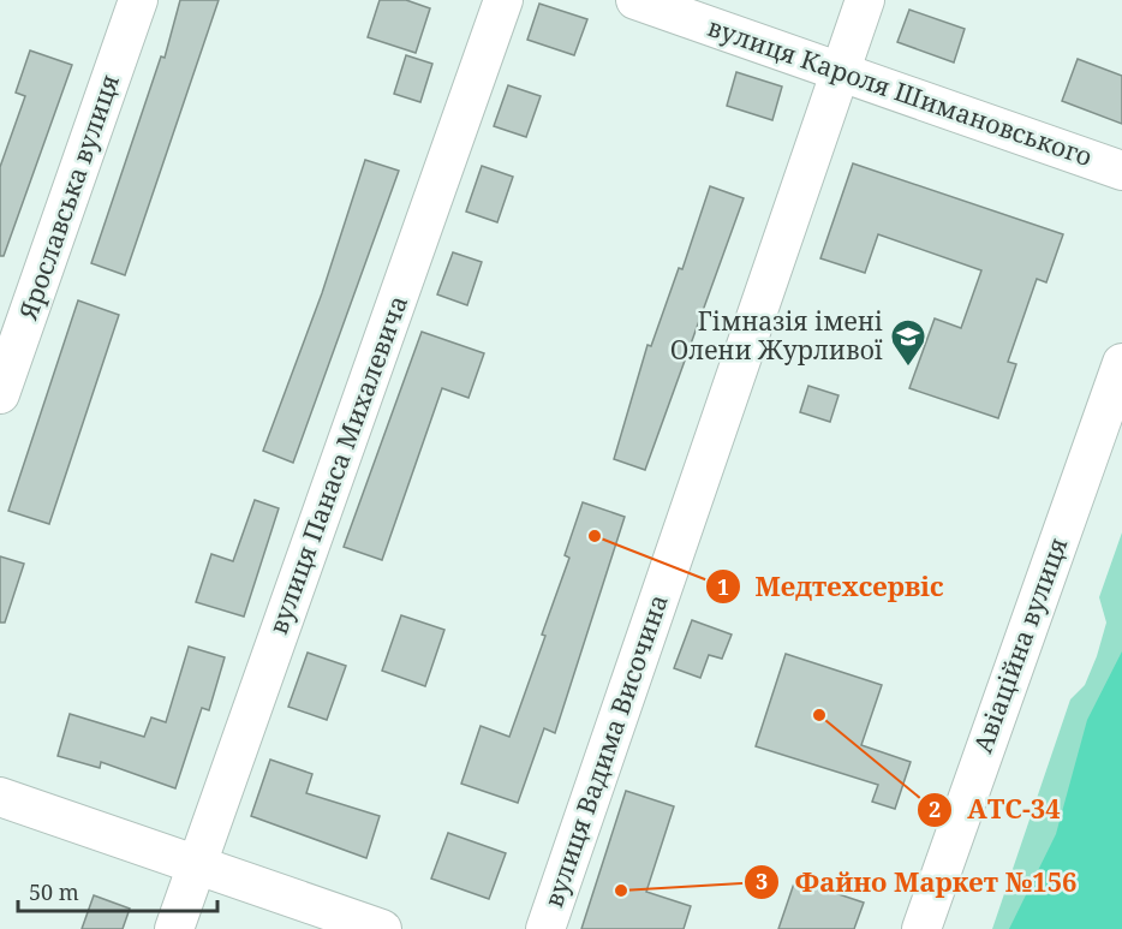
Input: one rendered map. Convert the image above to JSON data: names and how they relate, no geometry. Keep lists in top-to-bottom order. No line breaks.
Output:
{"streets":{"street":["вулиця Кароля Шимановського","Ярославська вулиця","вулиця Панаса Михалевича","Авіаційна вулиця","вулиця Вадима Височина"]},"crossings":[["вулиця Кароля Шимановського","вулиця Вадима Височина"]],"places":{"school or university":["Гімназія імені Олени Журливої"],"other":["Медтехсервіс","АТС-34","Файно Маркет №156"]},"scale_bar":"50 m"}
